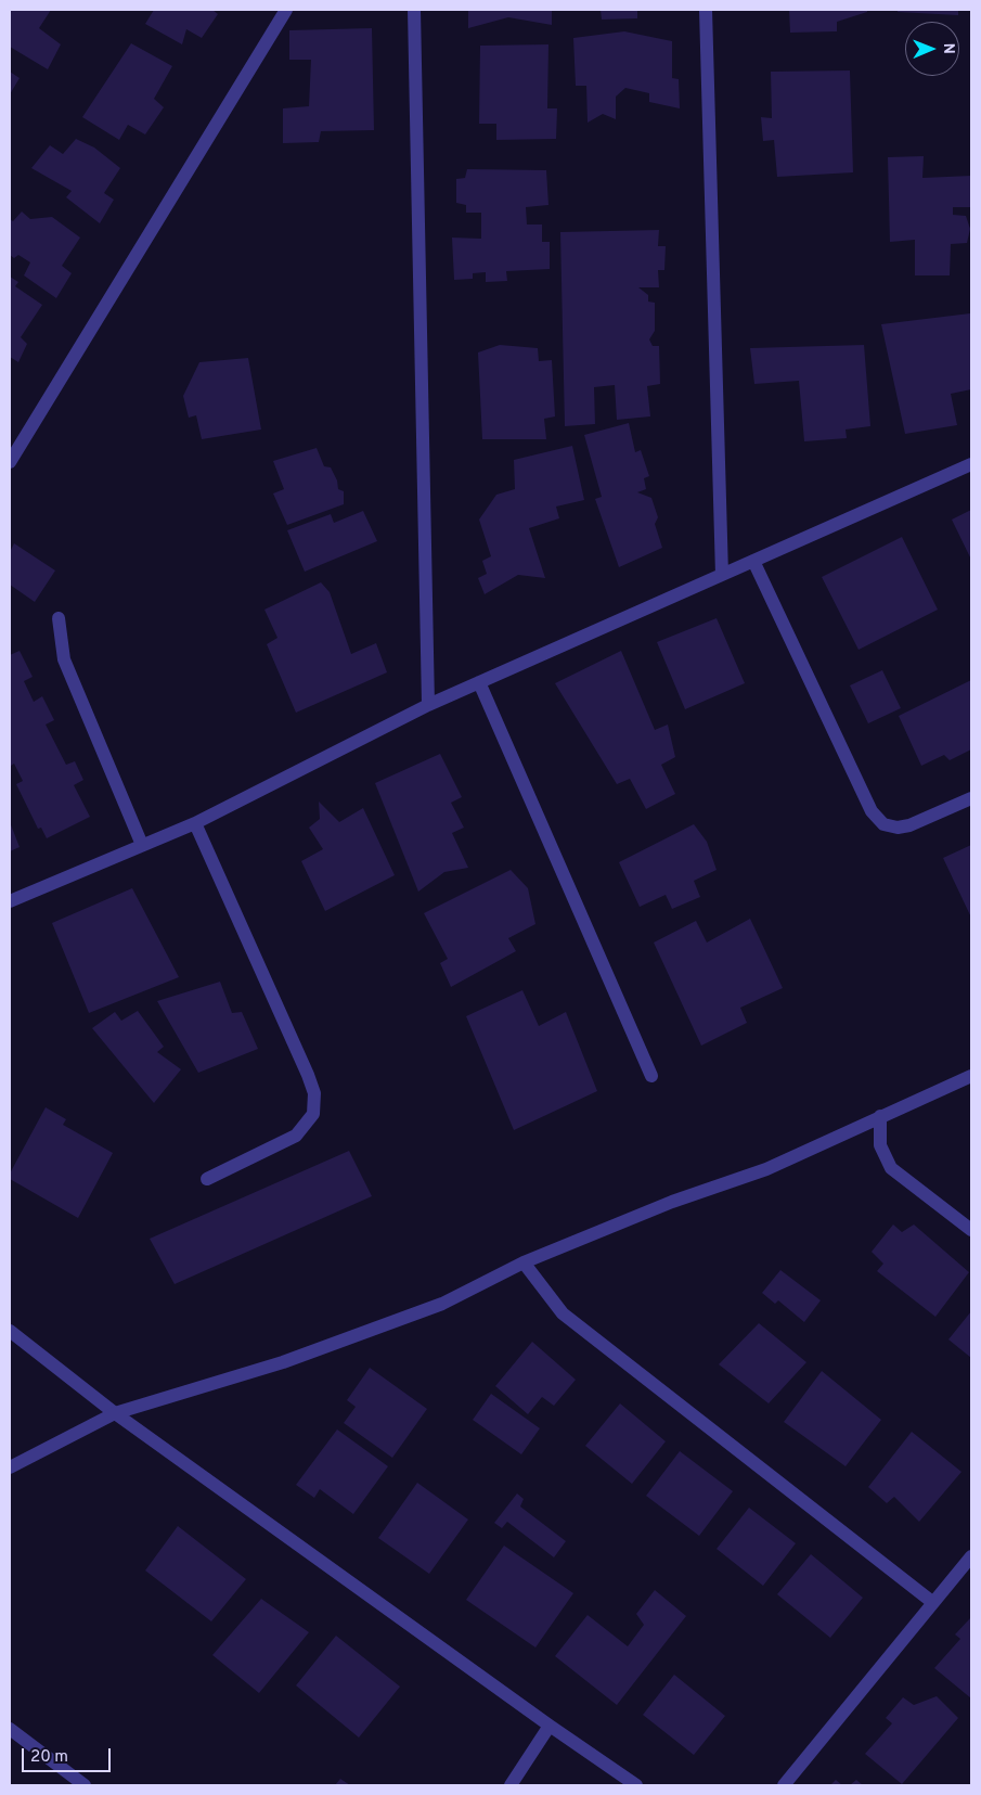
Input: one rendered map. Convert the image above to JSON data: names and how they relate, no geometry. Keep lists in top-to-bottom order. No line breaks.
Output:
{"scale_bar":"20 m","north":"right"}
